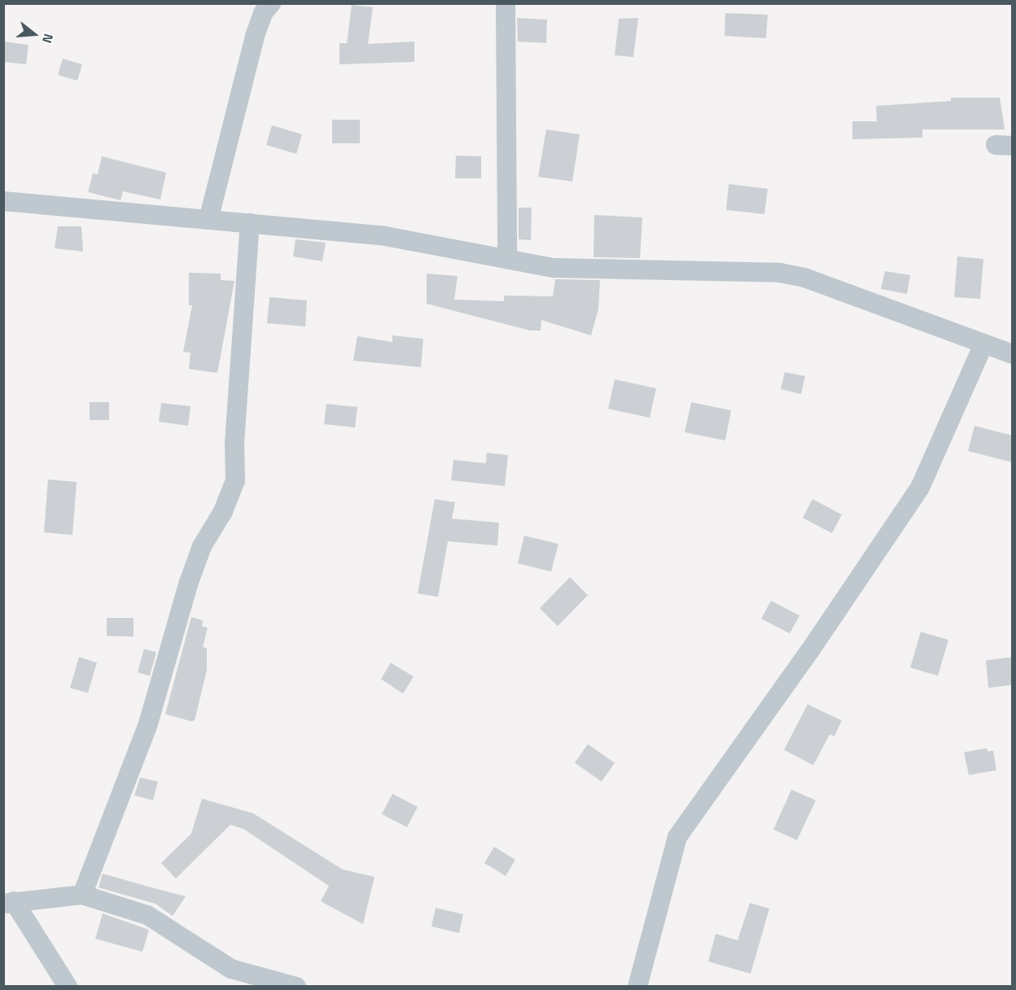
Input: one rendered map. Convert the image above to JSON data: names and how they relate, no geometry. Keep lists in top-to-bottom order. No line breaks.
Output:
{"north":"right"}
